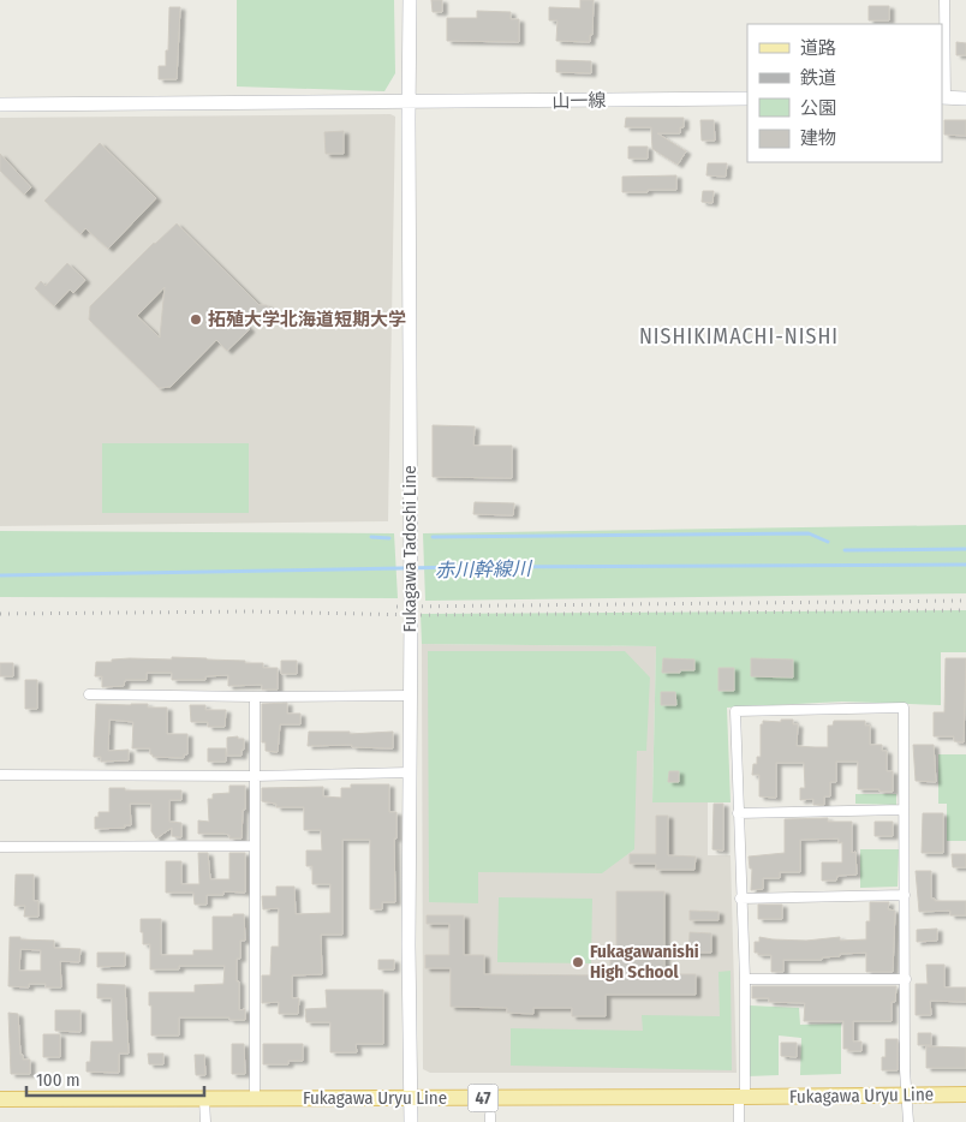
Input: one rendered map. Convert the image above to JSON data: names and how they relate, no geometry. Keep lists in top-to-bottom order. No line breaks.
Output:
{"streets":{"main road":["山一線","Fukagawa Tadoshi Line","Fukagawa Uryu Line","47"]},"crossings":[["山一線","Fukagawa Tadoshi Line"],["Fukagawa Tadoshi Line","Fukagawa Uryu Line"]],"districts":["NISHIKIMACHI-NISHI"],"water":["赤川幹線川"],"places":["拓殖大学北海道短期大学","Fukagawanishi High School"],"legend":["道路","鉄道","公園","建物"],"scale_bar":"100 m"}
